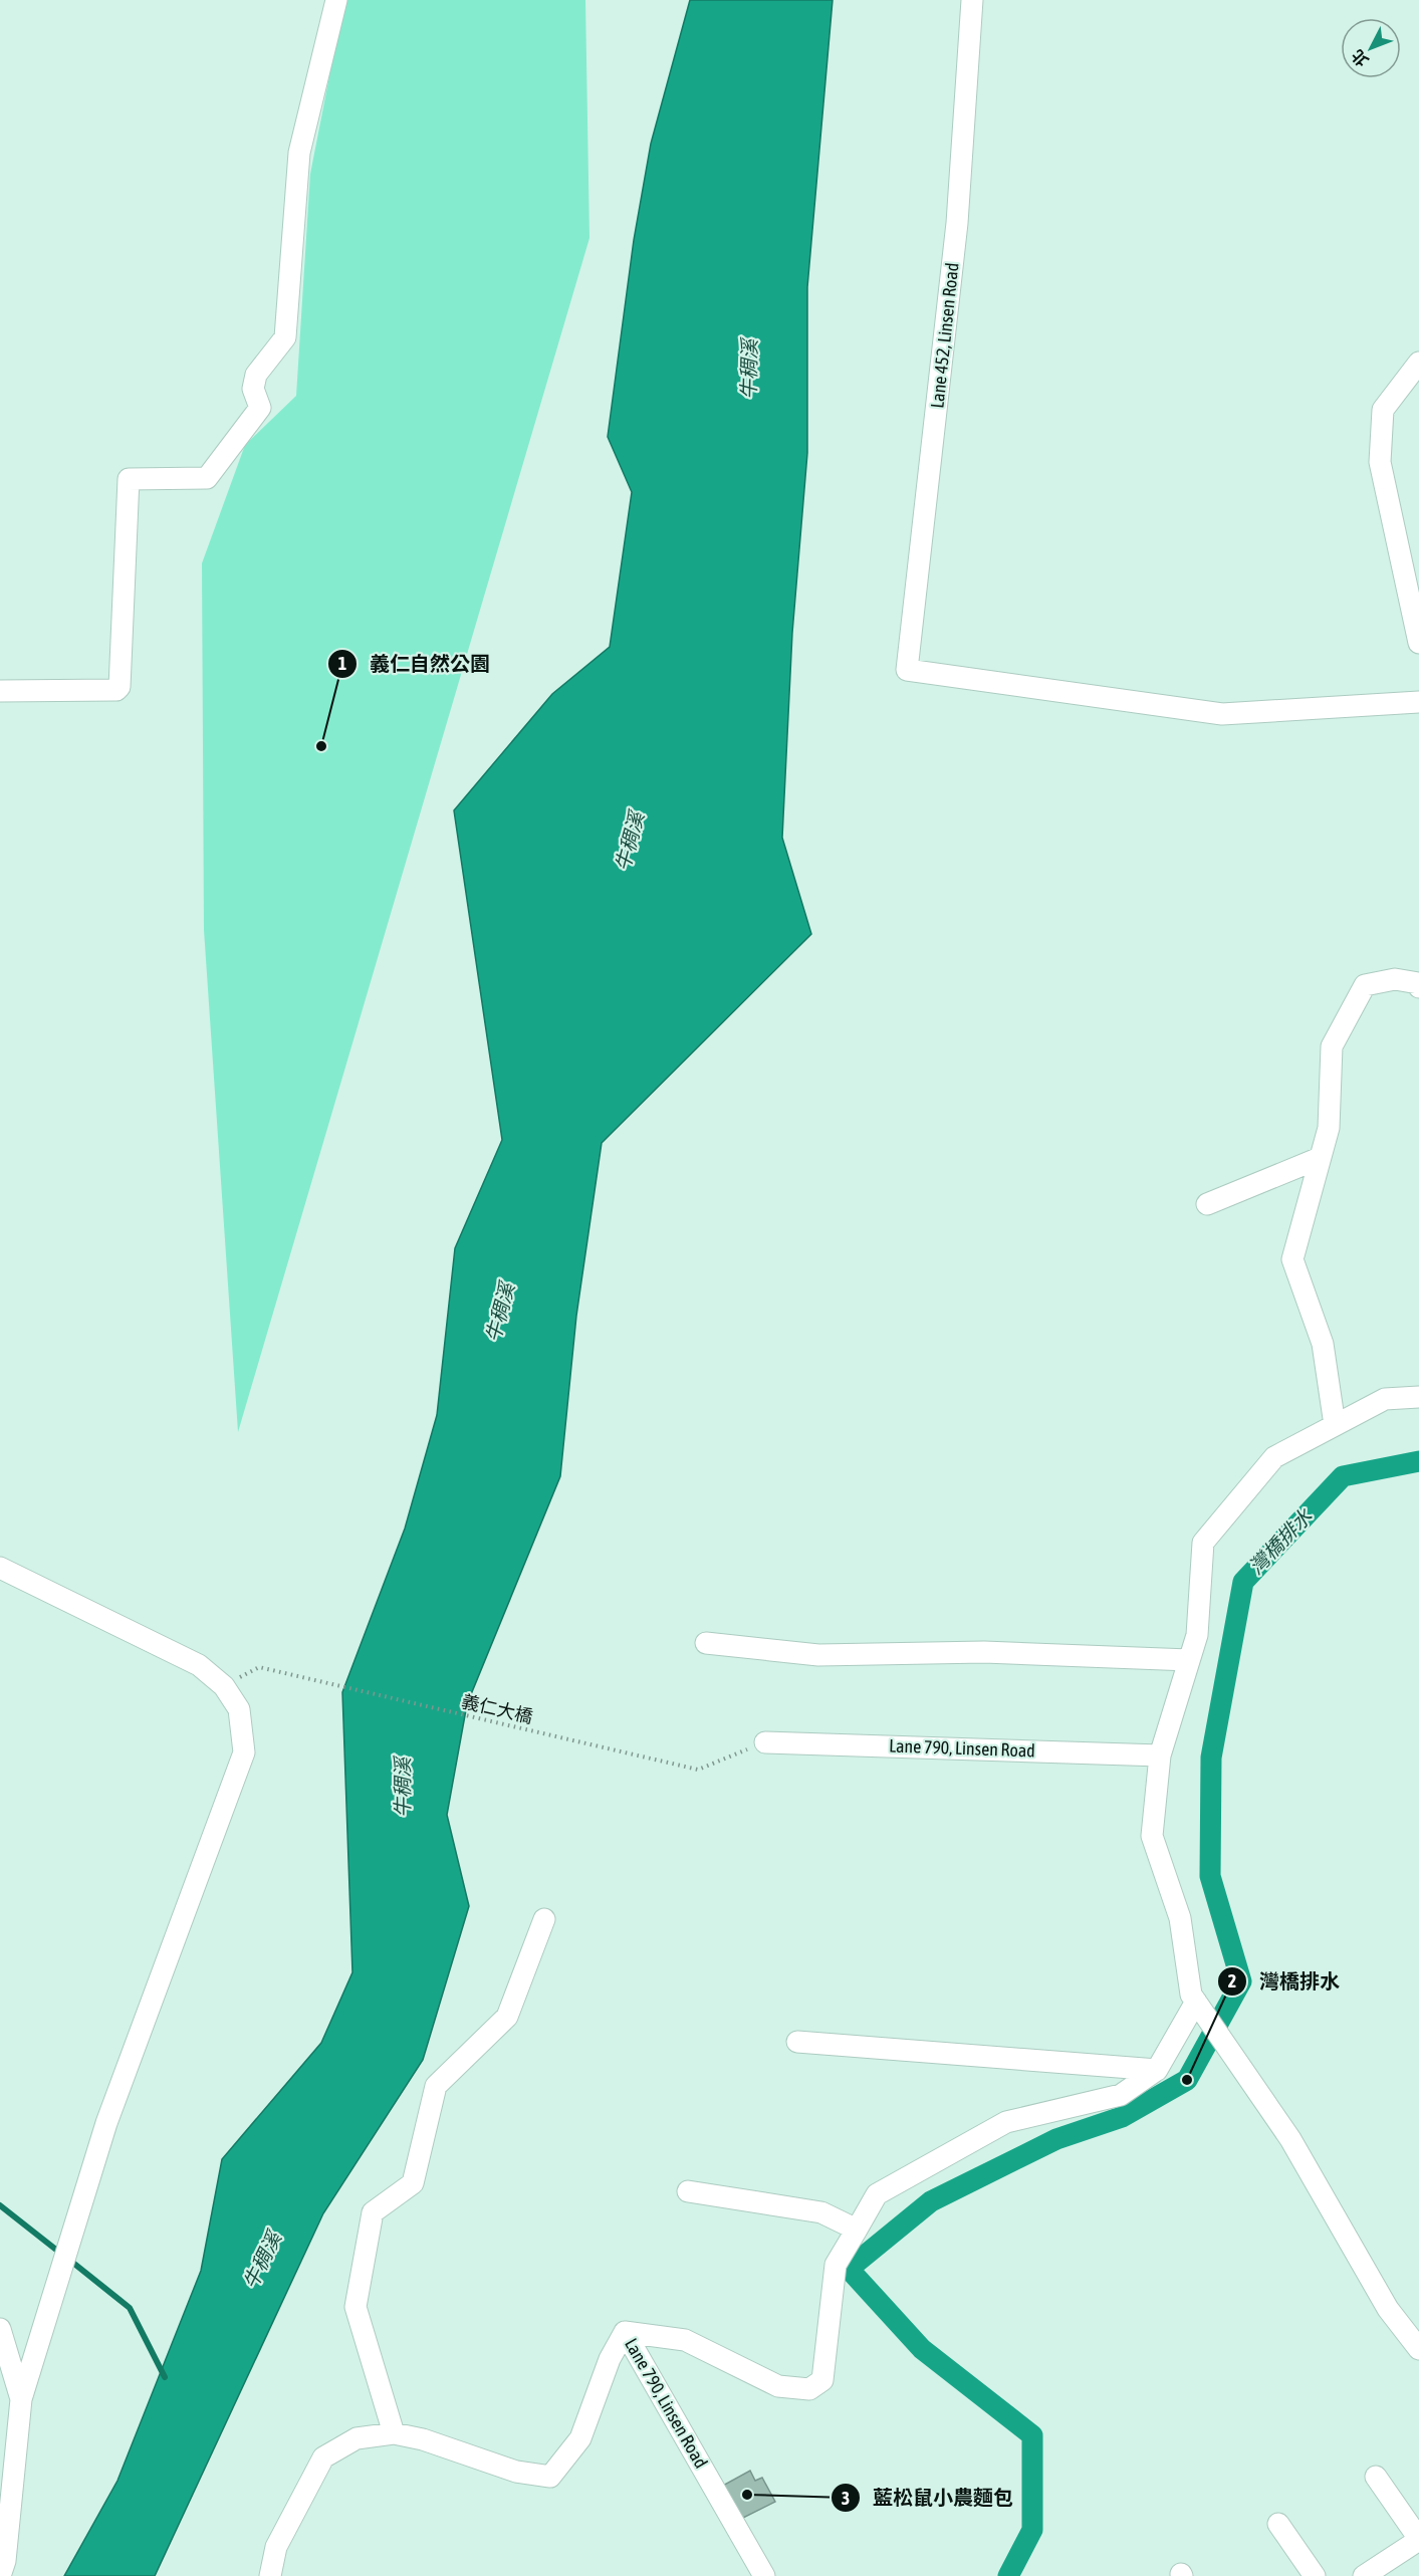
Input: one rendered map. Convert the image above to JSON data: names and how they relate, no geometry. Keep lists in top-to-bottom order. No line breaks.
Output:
{"streets":{"street":["Lane 452, Linsen Road","Lane 790, Linsen Road"],"path":["義仁大橋"]},"crossings":[["義仁大橋","Lane 790, Linsen Road"]],"water":["牛稠溪","灣橋排水"],"places":["義仁自然公園","灣橋排水","藍松鼠小農麵包"],"north":"bottom left"}
